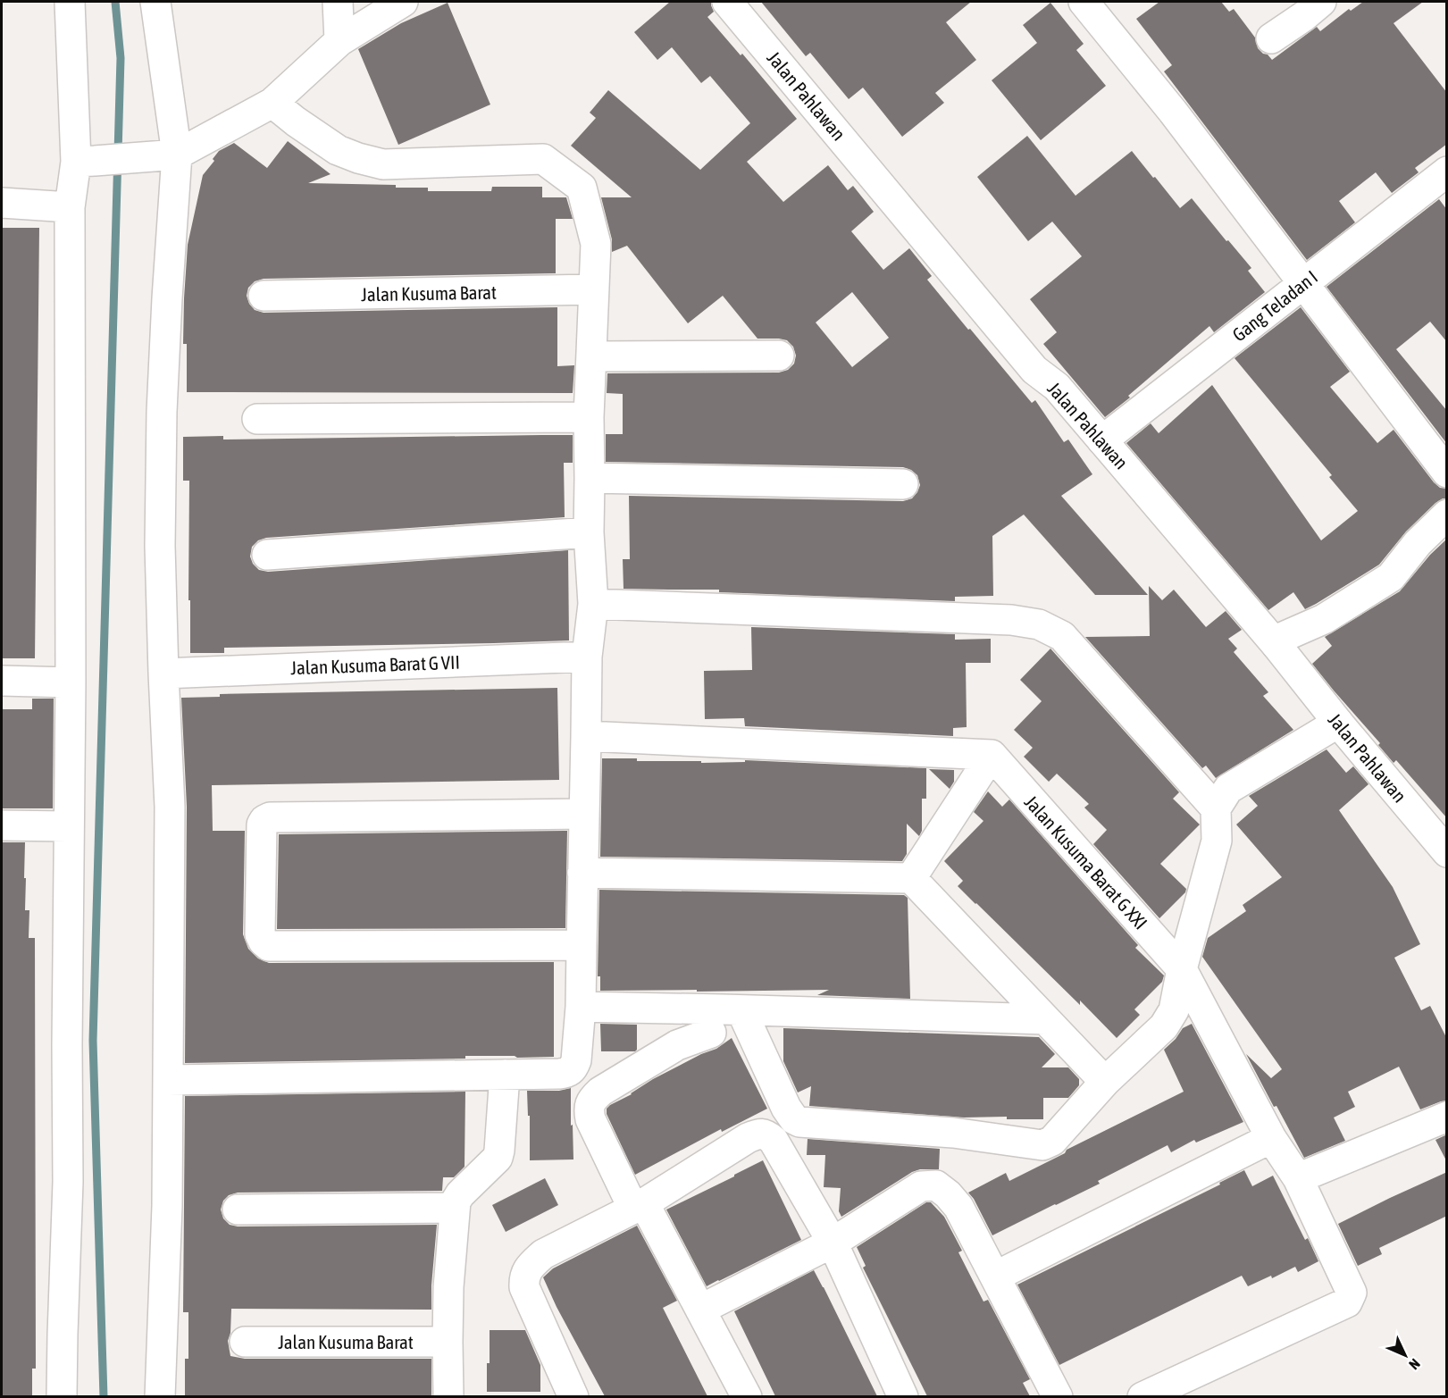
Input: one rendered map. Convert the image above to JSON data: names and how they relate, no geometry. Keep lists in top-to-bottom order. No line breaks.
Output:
{"streets":{"street":["Jalan Pahlawan","Jalan Kusuma Barat","Gang Teladan I","Jalan Kusuma Barat G VII","Jalan Kusuma Barat G XXI"]},"crossings":[["Jalan Pahlawan","Gang Teladan I"]],"north":"bottom right"}
